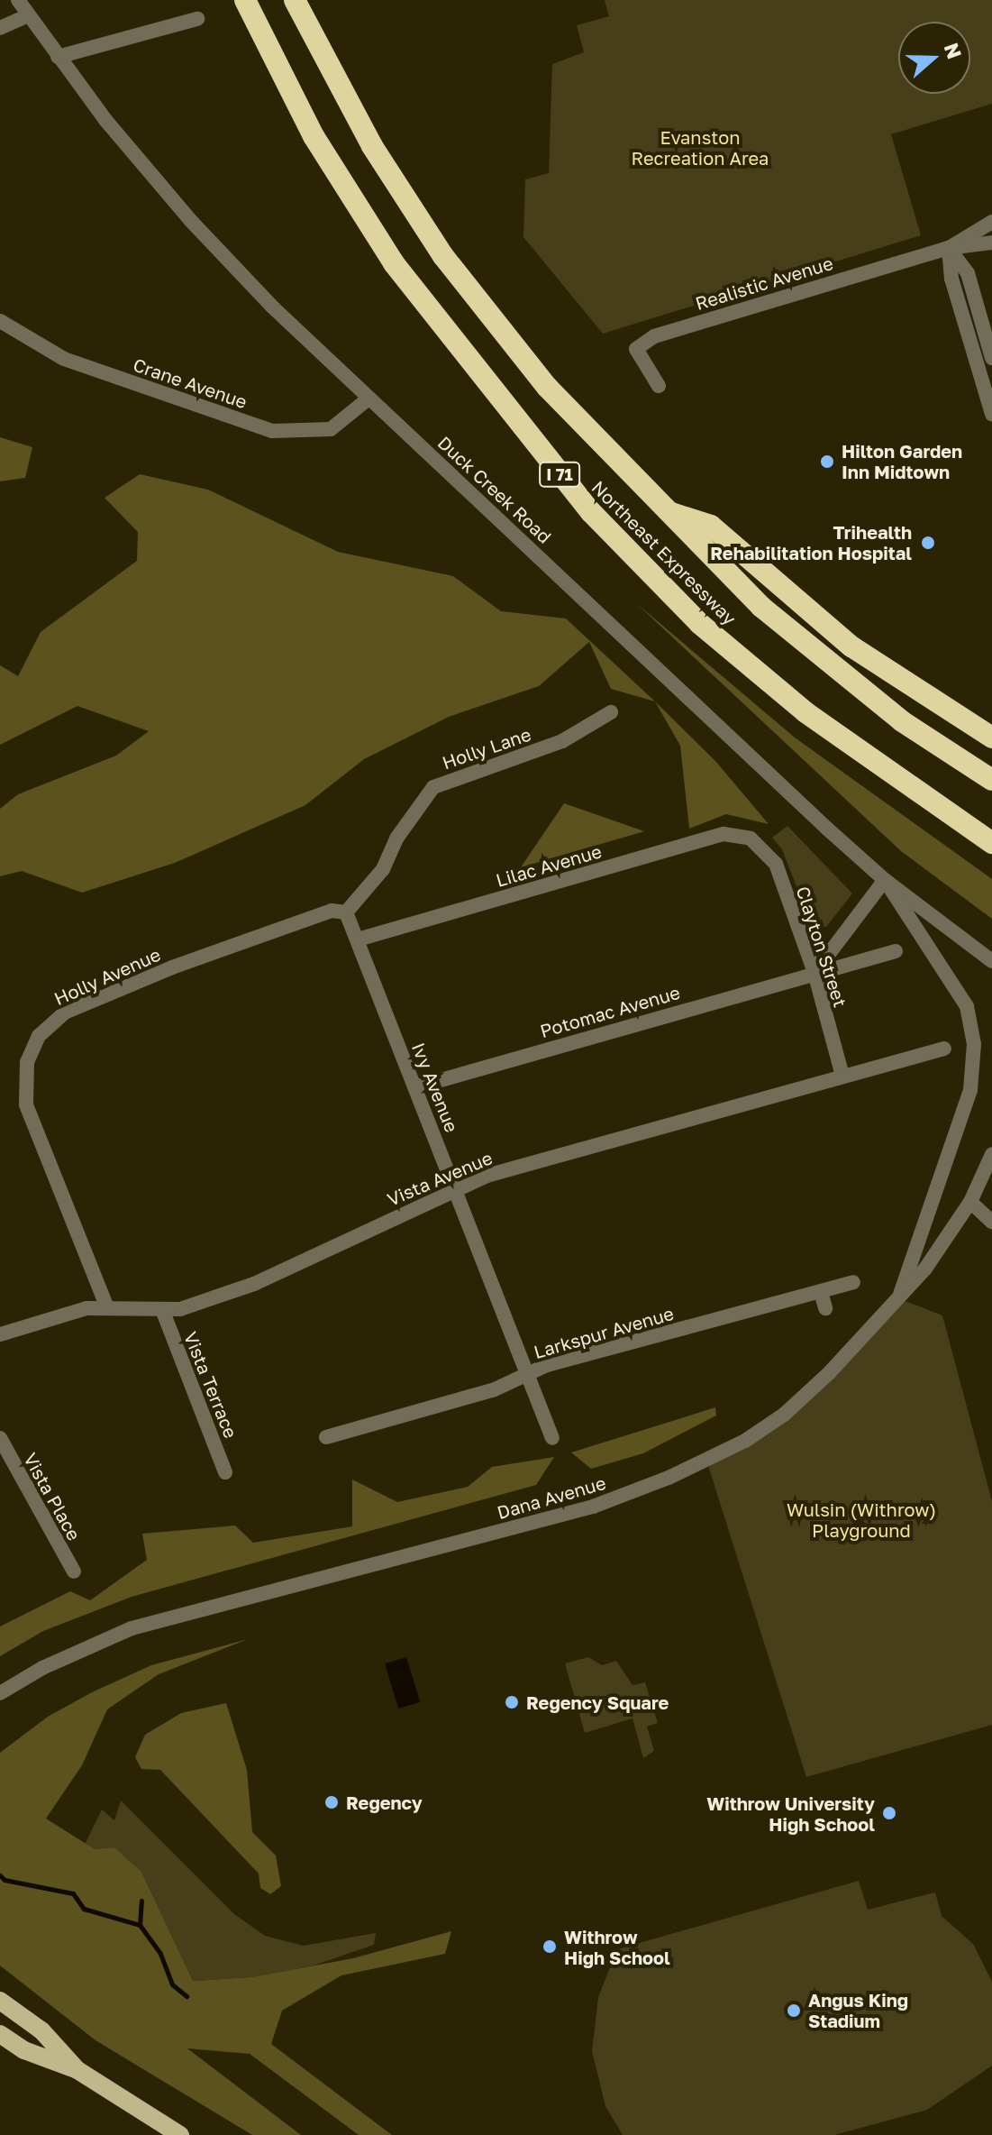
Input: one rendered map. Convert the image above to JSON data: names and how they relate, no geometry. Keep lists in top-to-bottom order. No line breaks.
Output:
{"streets":{"highway":["I 71","Northeast Expressway"],"street":["Realistic Avenue","Crane Avenue","Duck Creek Road","Holly Lane","Lilac Avenue","Clayton Street","Holly Avenue","Potomac Avenue","Ivy Avenue","Vista Avenue","Larkspur Avenue","Vista Terrace","Vista Place","Dana Avenue"]},"crossings":[["Crane Avenue","Duck Creek Road"],["Holly Lane","Holly Avenue"],["Holly Lane","Ivy Avenue"],["Lilac Avenue","Clayton Street"],["Lilac Avenue","Ivy Avenue"],["Clayton Street","Potomac Avenue"],["Clayton Street","Vista Avenue"],["Holly Avenue","Ivy Avenue"],["Holly Avenue","Vista Avenue"],["Potomac Avenue","Ivy Avenue"],["Ivy Avenue","Vista Avenue"],["Ivy Avenue","Larkspur Avenue"],["Vista Avenue","Vista Terrace"]],"parks":["Evanston Recreation Area","Wulsin (Withrow) Playground"],"places":["Hilton Garden Inn Midtown","Trihealth Rehabilitation Hospital","Regency Square","Regency","Withrow University High School","Withrow High School","Angus King Stadium"],"north":"right"}
